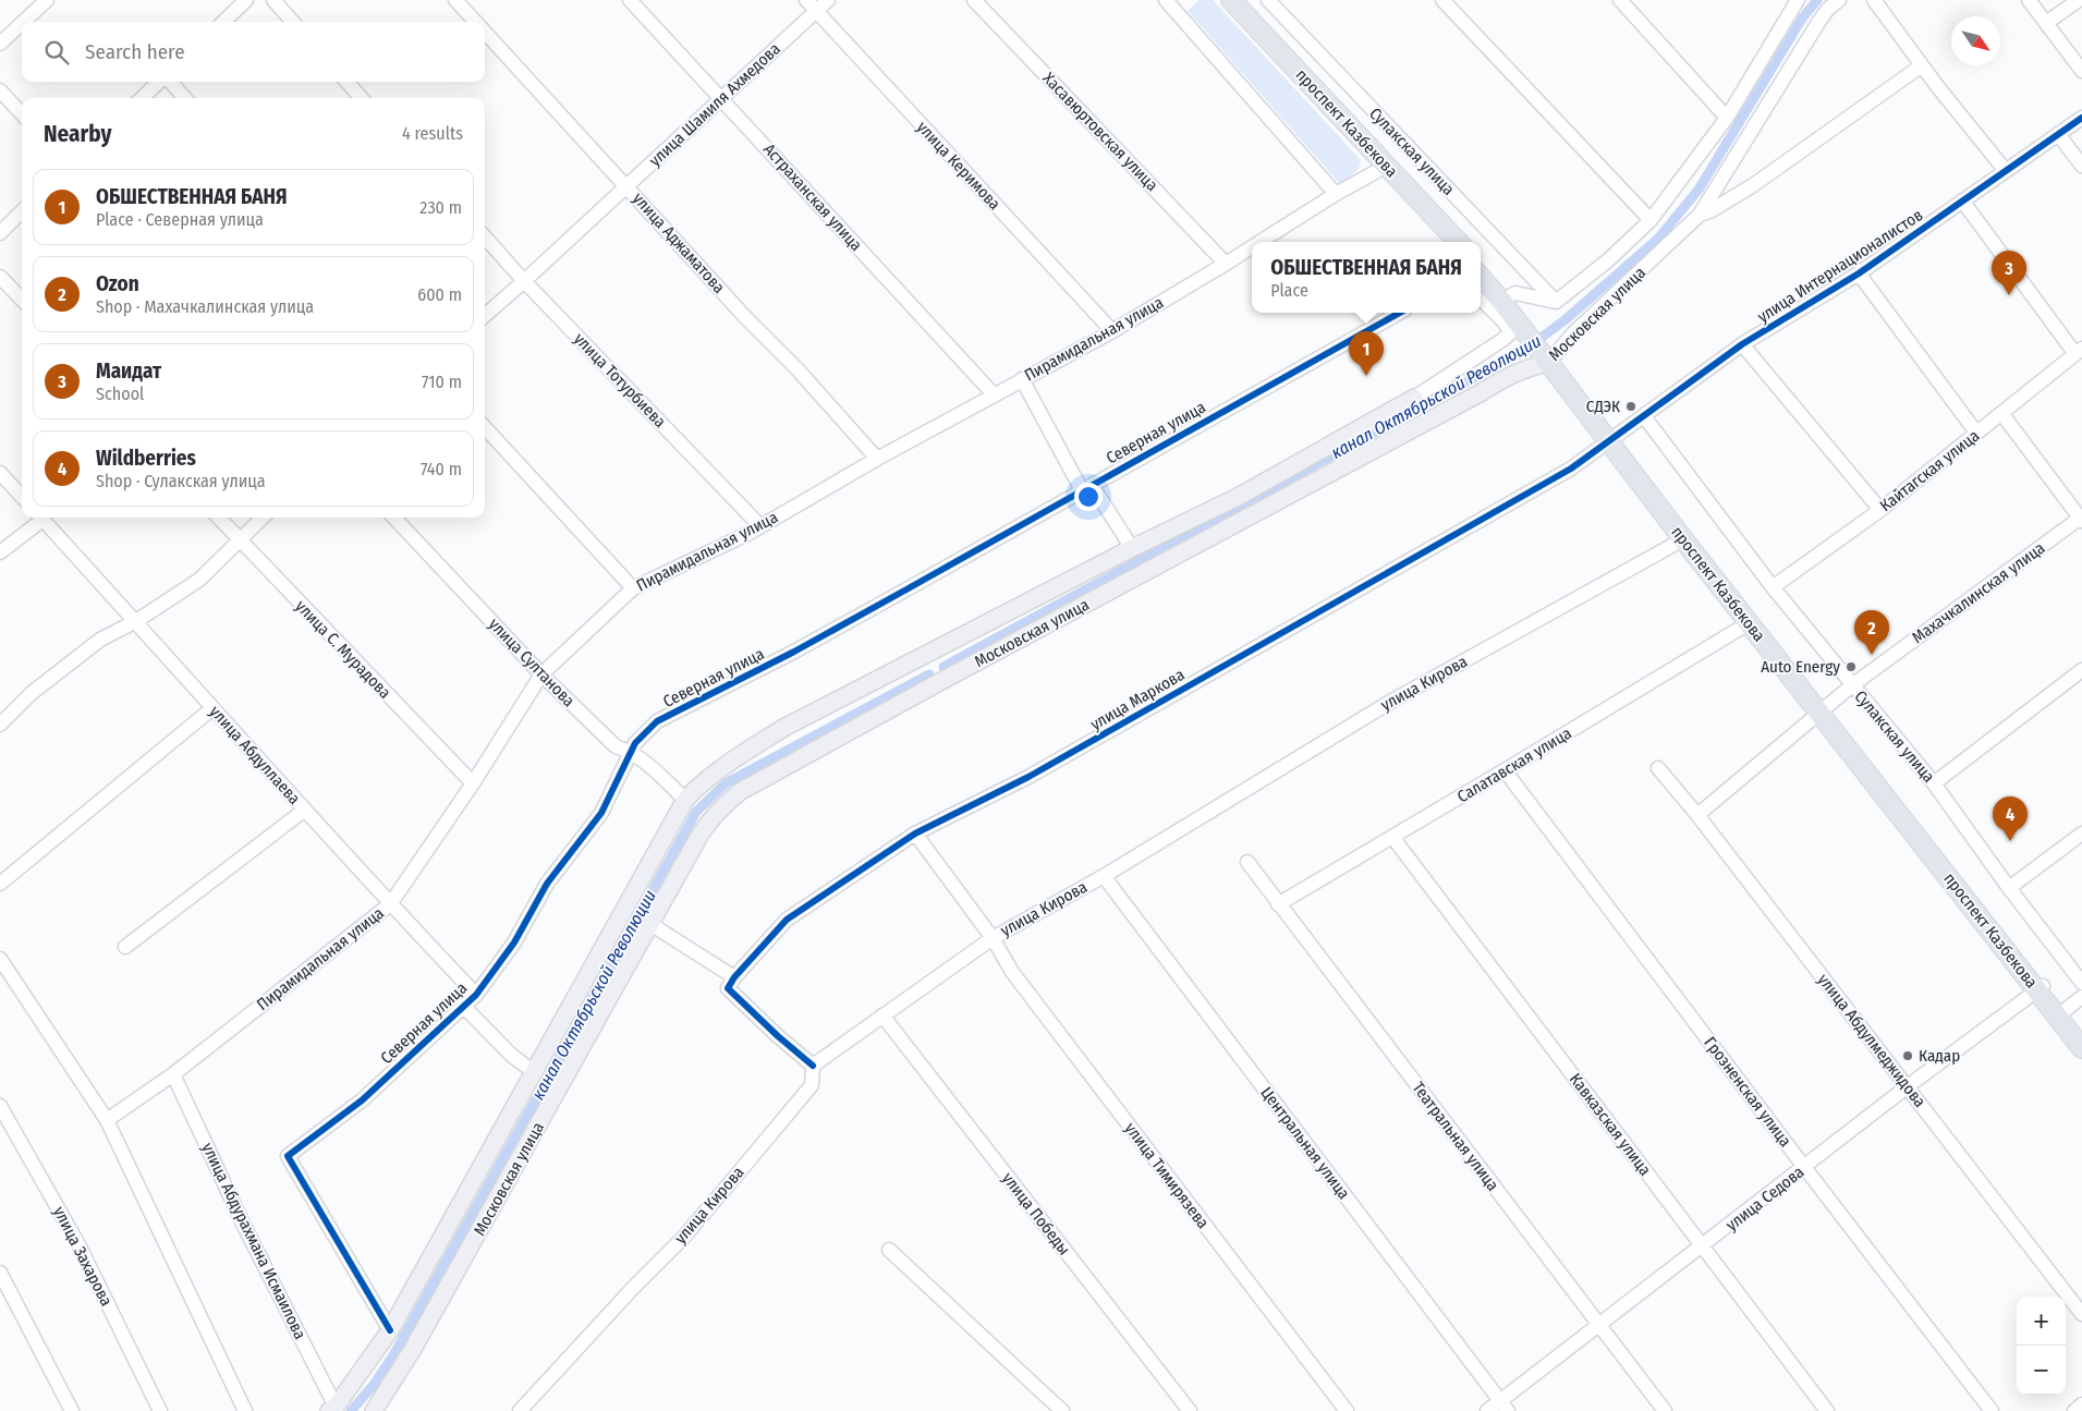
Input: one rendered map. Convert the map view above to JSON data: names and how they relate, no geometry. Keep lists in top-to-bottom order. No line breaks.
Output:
{"streets":{"highway":["проспект Казбекова"],"main road":["Московская улица"],"street":["улица Шамиля Ахмедова","Хасавюртовская улица","Сулакская улица","улица Керимова","Астраханская улица","улица Аджаматова","улица Интернационалистов","Пирамидальная улица","улица Тотурбиева","Северная улица","Кайтагская улица","Махачкалинская улица","улица С. Мурадова","улица Султанова","улица Кирова","улица Маркова","улица Абдуллаева","Салатавская улица","улица Абдулмеджидова","Грозненская улица","Кавказская улица","Театральная улица","Центральная улица","улица Тимирязева","улица Седова","улица Победы","улица Абдурахмана Исмаилова","улица Захарова"]},"crossings":[["улица Шамиля Ахмедова","улица Керимова"],["улица Шамиля Ахмедова","Астраханская улица"],["улица Шамиля Ахмедова","улица Аджаматова"],["улица Шамиля Ахмедова","улица Тотурбиева"],["проспект Казбекова","улица Интернационалистов"],["проспект Казбекова","Московская улица"],["проспект Казбекова","Пирамидальная улица"],["проспект Казбекова","Махачкалинская улица"],["проспект Казбекова","улица Кирова"],["проспект Казбекова","Салатавская улица"],["проспект Казбекова","улица Седова"],["Хасавюртовская улица","Пирамидальная улица"],["Сулакская улица","улица Интернационалистов"],["Сулакская улица","Кайтагская улица"],["Сулакская улица","Махачкалинская улица"],["улица Керимова","Пирамидальная улица"],["Астраханская улица","Пирамидальная улица"],["улица Аджаматова","Пирамидальная улица"],["улица Интернационалистов","улица Маркова"],["Московская улица","Северная улица"],["Московская улица","улица Султанова"],["Московская улица","улица Абдурахмана Исмаилова"],["Пирамидальная улица","улица Тотурбиева"],["Пирамидальная улица","улица С. Мурадова"],["Пирамидальная улица","улица Султанова"],["Пирамидальная улица","улица Абдуллаева"],["Пирамидальная улица","улица Абдурахмана Исмаилова"],["Северная улица","улица Султанова"],["Северная улица","улица Абдуллаева"],["Махачкалинская улица","улица Абдулмеджидова"],["улица Кирова","Центральная улица"],["улица Кирова","улица Тимирязева"],["улица Кирова","улица Победы"],["улица Маркова","улица Тимирязева"],["Салатавская улица","Грозненская улица"],["Салатавская улица","Кавказская улица"],["Салатавская улица","Театральная улица"],["улица Абдулмеджидова","улица Седова"],["Грозненская улица","улица Седова"],["Кавказская улица","улица Седова"],["Театральная улица","улица Седова"],["Центральная улица","улица Седова"]],"water":["канал Октябрьской Революции"],"places":["СДЭК","Auto Energy","Кадар"],"north":"bottom right","page":{"search":"Search here","heading":["Nearby","4 results"],"list":[{"mark":"1","name":"ОБШЕСТВЕННАЯ БАНЯ","note":"Place · Северная улица","value":"230 m"},{"mark":"2","name":"Ozon","note":"Shop · Махачкалинская улица","value":"600 m"},{"mark":"3","name":"Маидат","note":"School","value":"710 m"},{"mark":"4","name":"Wildberries","note":"Shop · Сулакская улица","value":"740 m"}],"popup":["ОБШЕСТВЕННАЯ БАНЯ","Place"],"pins":["3","1","2","4"],"map_buttons":["+","−"]}}
